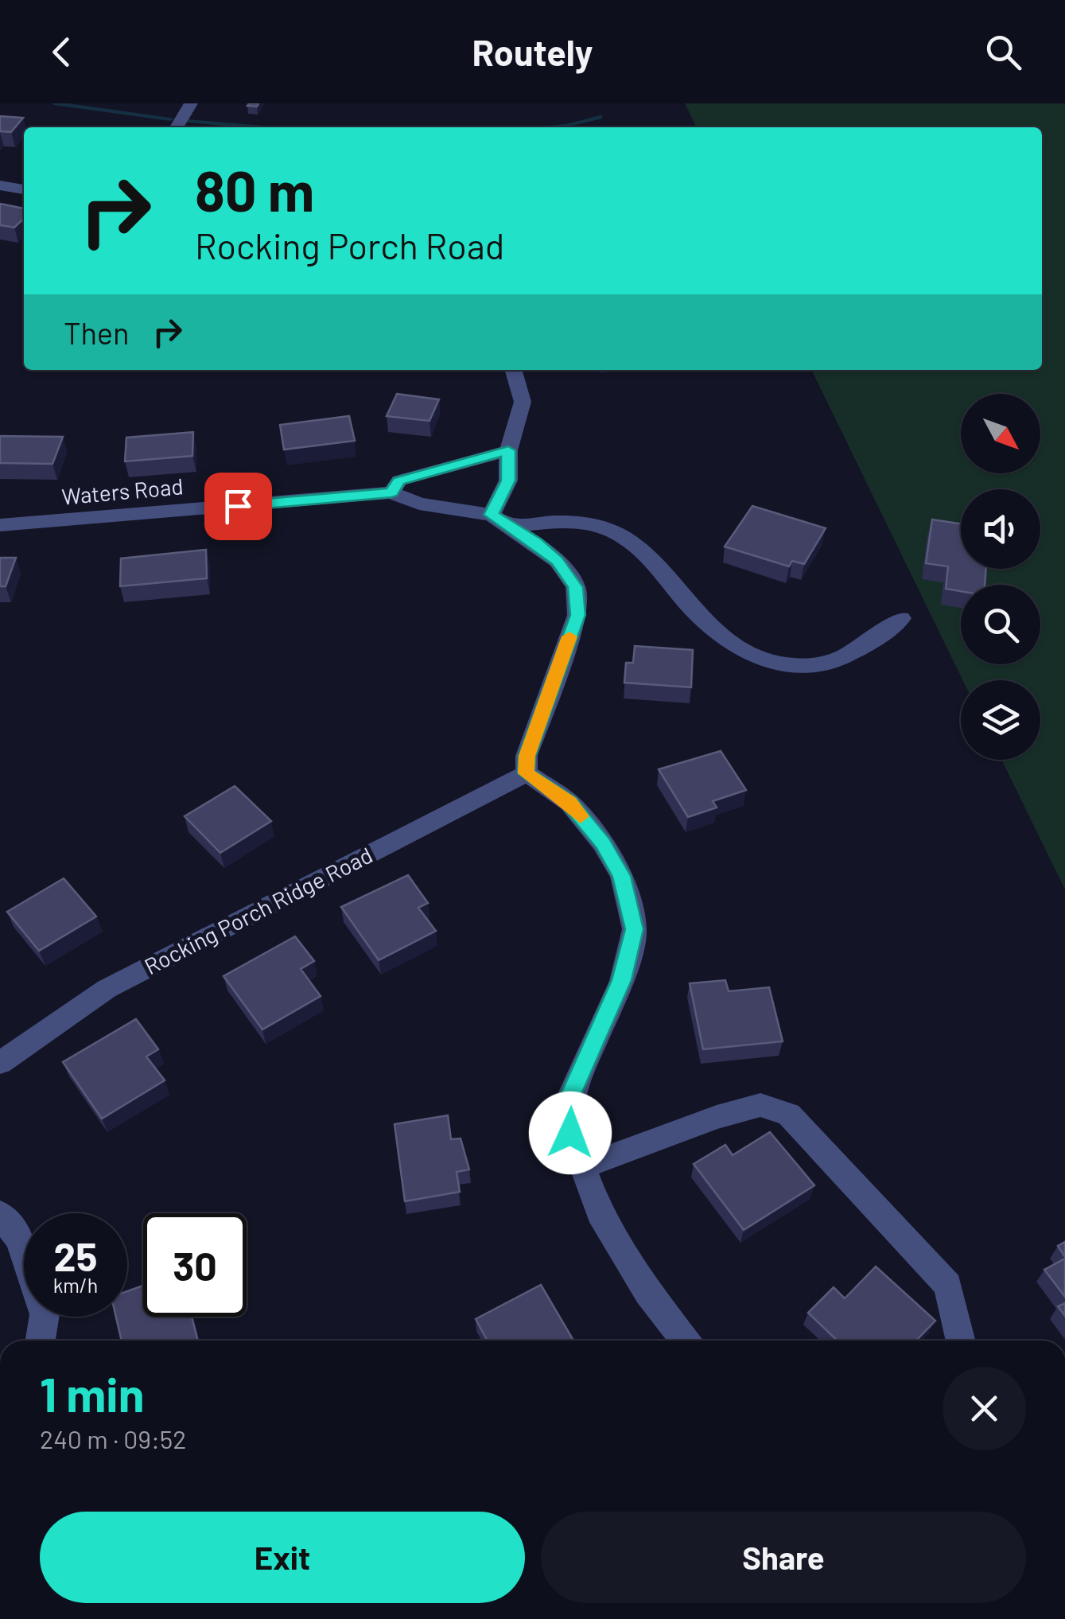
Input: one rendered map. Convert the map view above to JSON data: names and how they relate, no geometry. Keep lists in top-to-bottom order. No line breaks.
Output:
{"streets":{"street":["Waters Road","Rocking Porch Ridge Road"]},"north":"bottom right","page":{"header":"Routely","turn":["80 m","Rocking Porch Road"],"then":"Then","speed":"25 km/h","limit":"30","heading":["1 min","240 m · 09:52"],"buttons":["Exit","Share"]}}
